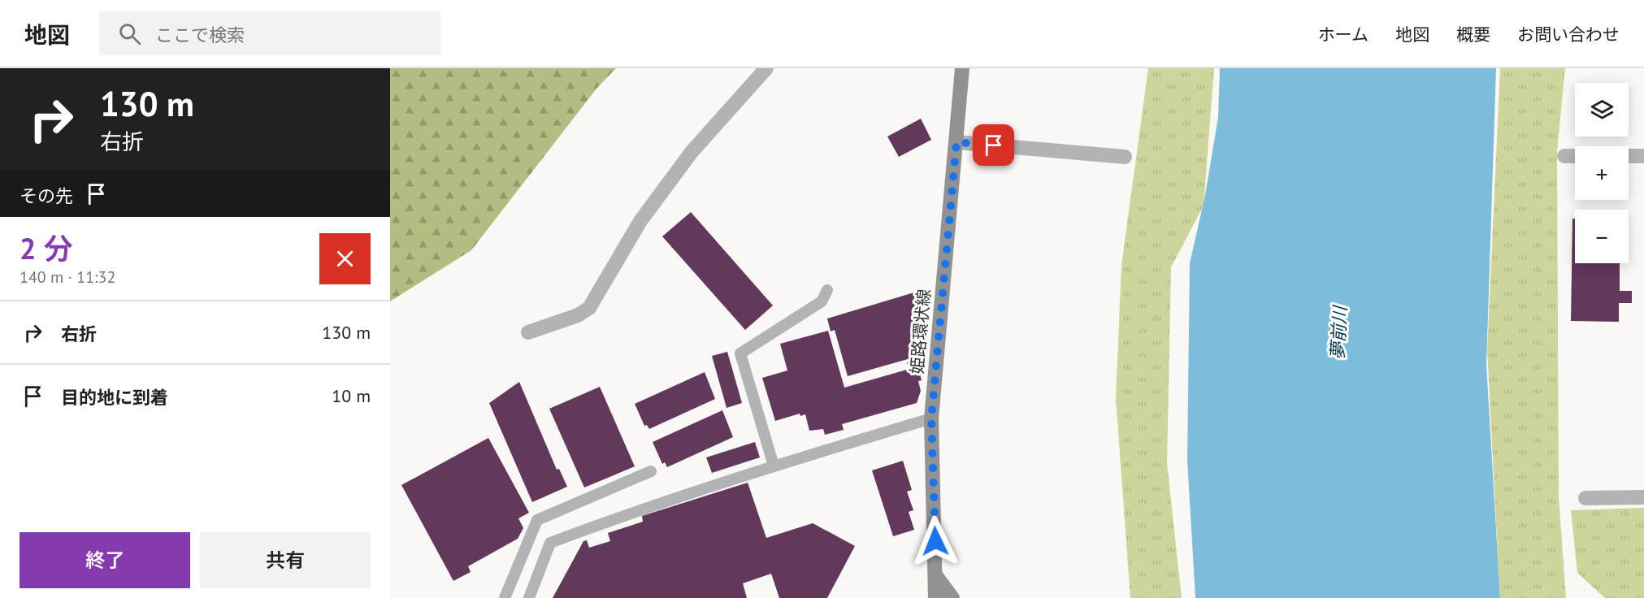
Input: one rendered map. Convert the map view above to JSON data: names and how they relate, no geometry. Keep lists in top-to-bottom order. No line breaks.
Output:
{"streets":{"main road":["姫路環状線"]},"water":["夢前川"],"page":{"header":"地図","search":"ここで検索","nav":["ホーム","地図","概要","お問い合わせ"],"turn":["130 m","右折"],"map_buttons":["+","−"],"then":"その先","heading":["2 分","140 m · 11:32"],"list":[{"name":"右折","value":"130 m"},{"name":"目的地に到着","value":"10 m"}],"buttons":["終了","共有"]}}
